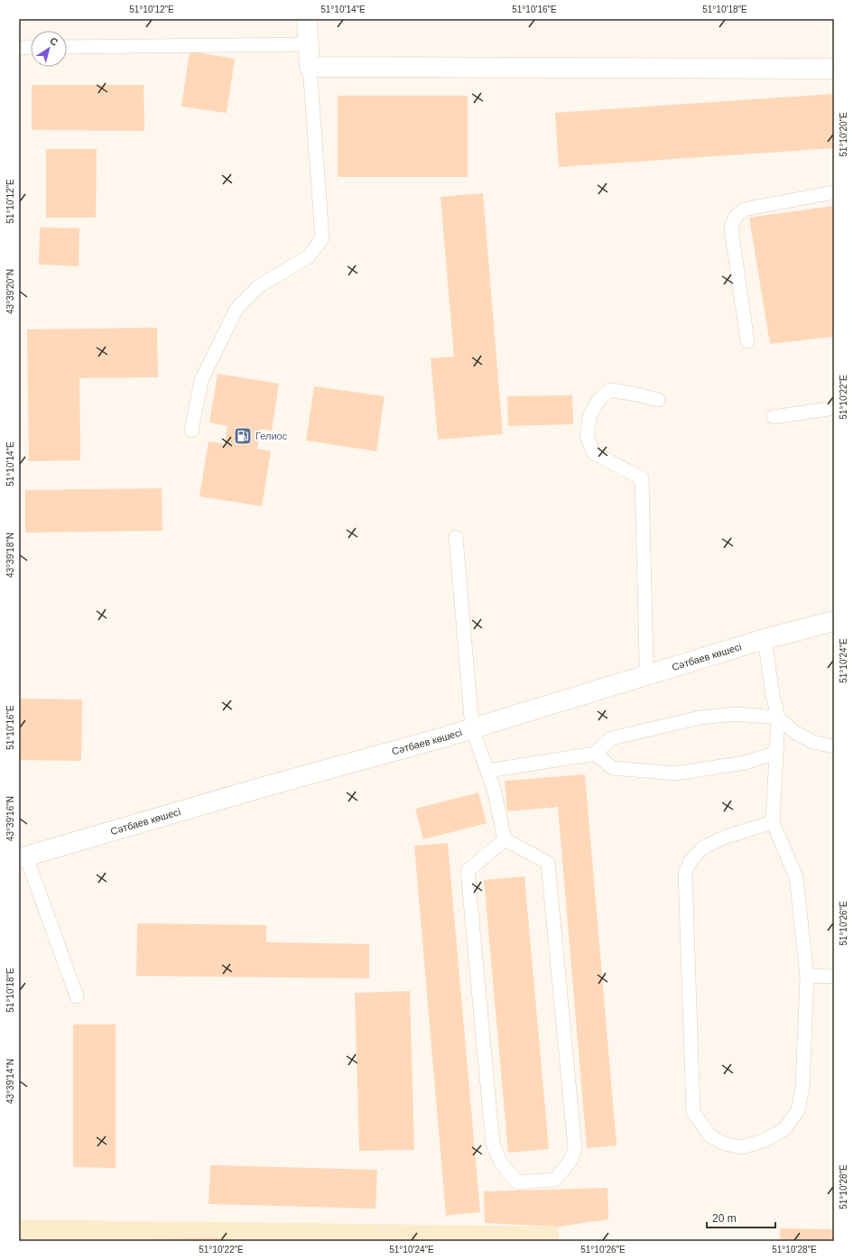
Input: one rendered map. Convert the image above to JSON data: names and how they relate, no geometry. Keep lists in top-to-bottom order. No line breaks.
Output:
{"streets":{"main road":["Сәтбаев көшесі"]},"places":{"fuel station":["Гелиос"]},"scale_bar":"20 m","north":"top right","coordinates":["51°10'12\"E","51°10'14\"E","51°10'16\"E","51°10'18\"E","51°10'20\"E","43°39'20\"N","51°10'22\"E","43°39'18\"N","51°10'24\"E","43°39'16\"N","51°10'26\"E","43°39'14\"N","51°10'28\"E"]}
